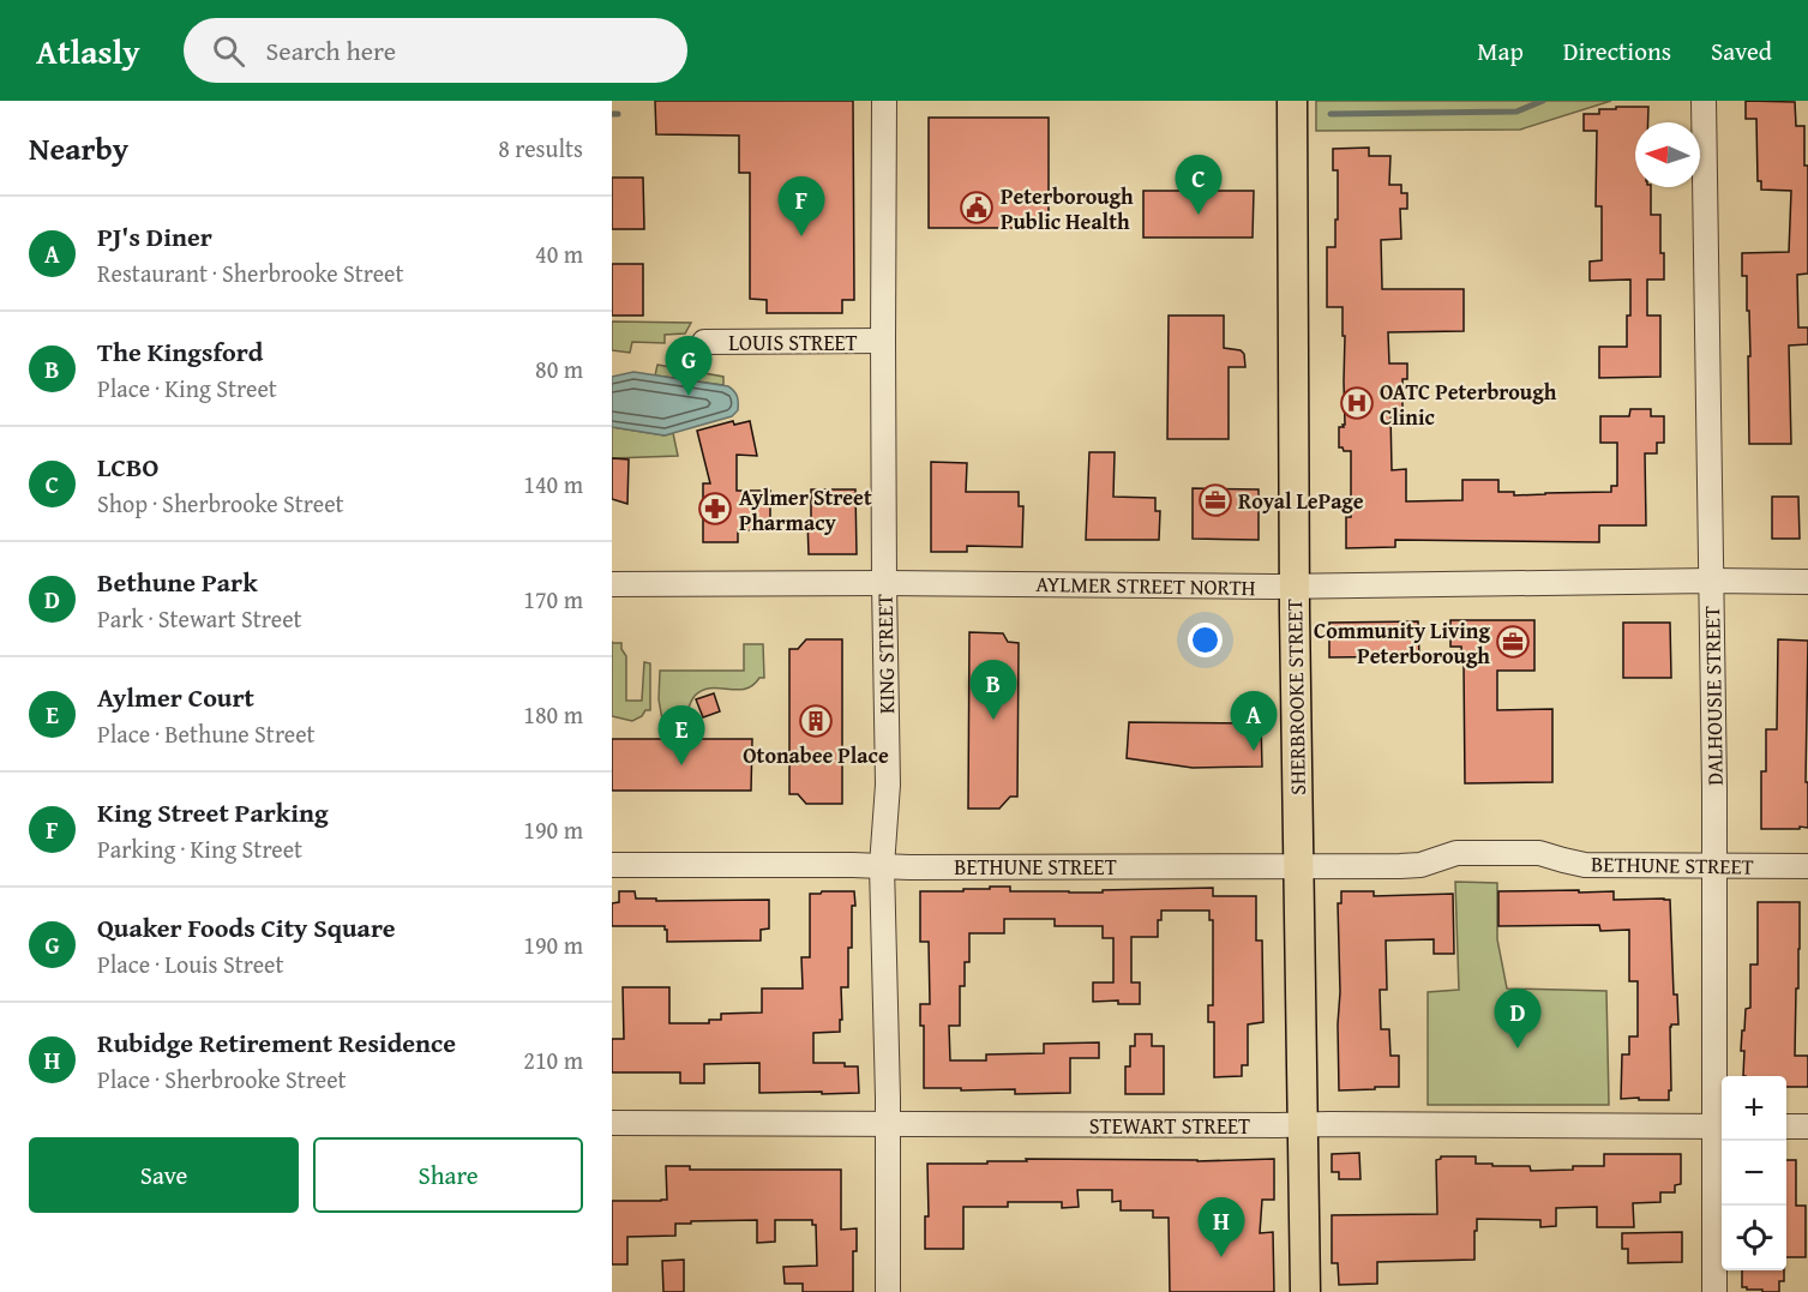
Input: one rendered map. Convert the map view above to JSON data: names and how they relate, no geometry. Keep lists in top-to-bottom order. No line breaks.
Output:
{"streets":{"main road":["SHERBROOKE STREET"],"street":["LOUIS STREET","AYLMER STREET NORTH","KING STREET","DALHOUSIE STREET","BETHUNE STREET","STEWART STREET"]},"crossings":[["LOUIS STREET","KING STREET"],["AYLMER STREET NORTH","KING STREET"],["AYLMER STREET NORTH","DALHOUSIE STREET"],["AYLMER STREET NORTH","SHERBROOKE STREET"],["KING STREET","BETHUNE STREET"],["KING STREET","STEWART STREET"],["DALHOUSIE STREET","BETHUNE STREET"],["DALHOUSIE STREET","STEWART STREET"],["SHERBROOKE STREET","BETHUNE STREET"],["SHERBROOKE STREET","STEWART STREET"]],"places":{"public building":["Peterborough Public Health"],"hospital":["OATC Peterbrough Clinic"],"office":["Royal LePage","Community Living Peterborough"],"pharmacy":["Aylmer Street Pharmacy"],"building":["Otonabee Place"]},"north":"left","page":{"header":"Atlasly","search":"Search here","nav":["Map","Directions","Saved"],"heading":["Nearby","8 results"],"pins":["C","F","G","B","A","E","D","H"],"list":[{"mark":"A","name":"PJ's Diner","note":"Restaurant · Sherbrooke Street","value":"40 m"},{"mark":"B","name":"The Kingsford","note":"Place · King Street","value":"80 m"},{"mark":"C","name":"LCBO","note":"Shop · Sherbrooke Street","value":"140 m"},{"mark":"D","name":"Bethune Park","note":"Park · Stewart Street","value":"170 m"},{"mark":"E","name":"Aylmer Court","note":"Place · Bethune Street","value":"180 m"},{"mark":"F","name":"King Street Parking","note":"Parking · King Street","value":"190 m"},{"mark":"G","name":"Quaker Foods City Square","note":"Place · Louis Street","value":"190 m"},{"mark":"H","name":"Rubidge Retirement Residence","note":"Place · Sherbrooke Street","value":"210 m"}],"map_buttons":["+","−"],"buttons":["Save","Share"]}}
